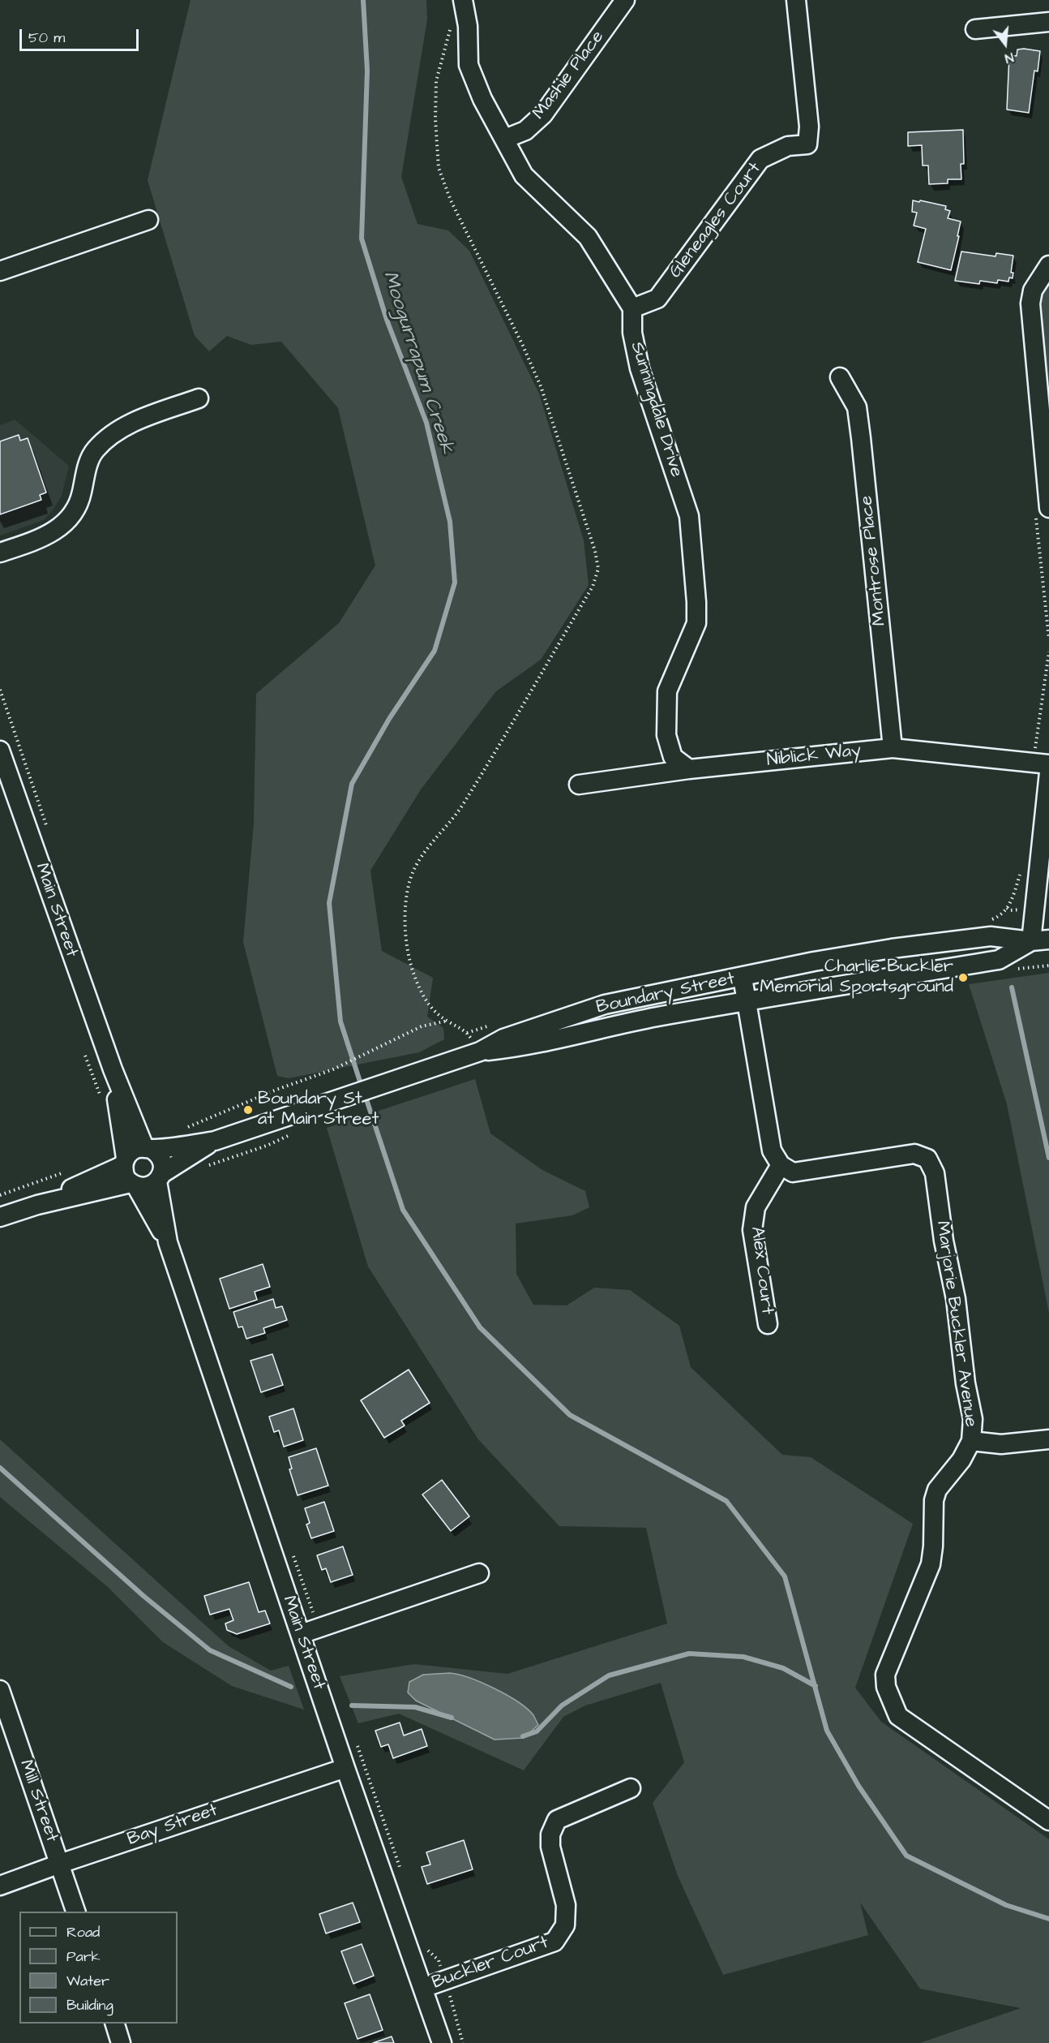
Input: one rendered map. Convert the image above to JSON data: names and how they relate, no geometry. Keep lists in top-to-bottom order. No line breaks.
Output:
{"streets":{"street":["Mashie Place","Gleneagles Court","Sunningdale Drive","Montrose Place","Niblick Way","Main Street","Boundary Street","Alex Court","Marjorie Buckler Avenue","Mill Street","Bay Street","Buckler Court"]},"crossings":[["Gleneagles Court","Sunningdale Drive"],["Sunningdale Drive","Niblick Way"],["Montrose Place","Niblick Way"],["Main Street","Boundary Street"],["Main Street","Bay Street"],["Main Street","Buckler Court"],["Alex Court","Marjorie Buckler Avenue"],["Mill Street","Bay Street"]],"water":["Moogurrapum Creek"],"places":["Charlie Buckler Memorial Sportsground","Boundary St at Main Street"],"legend":["Road","Park","Water","Building"],"scale_bar":"50 m","north":"bottom"}
